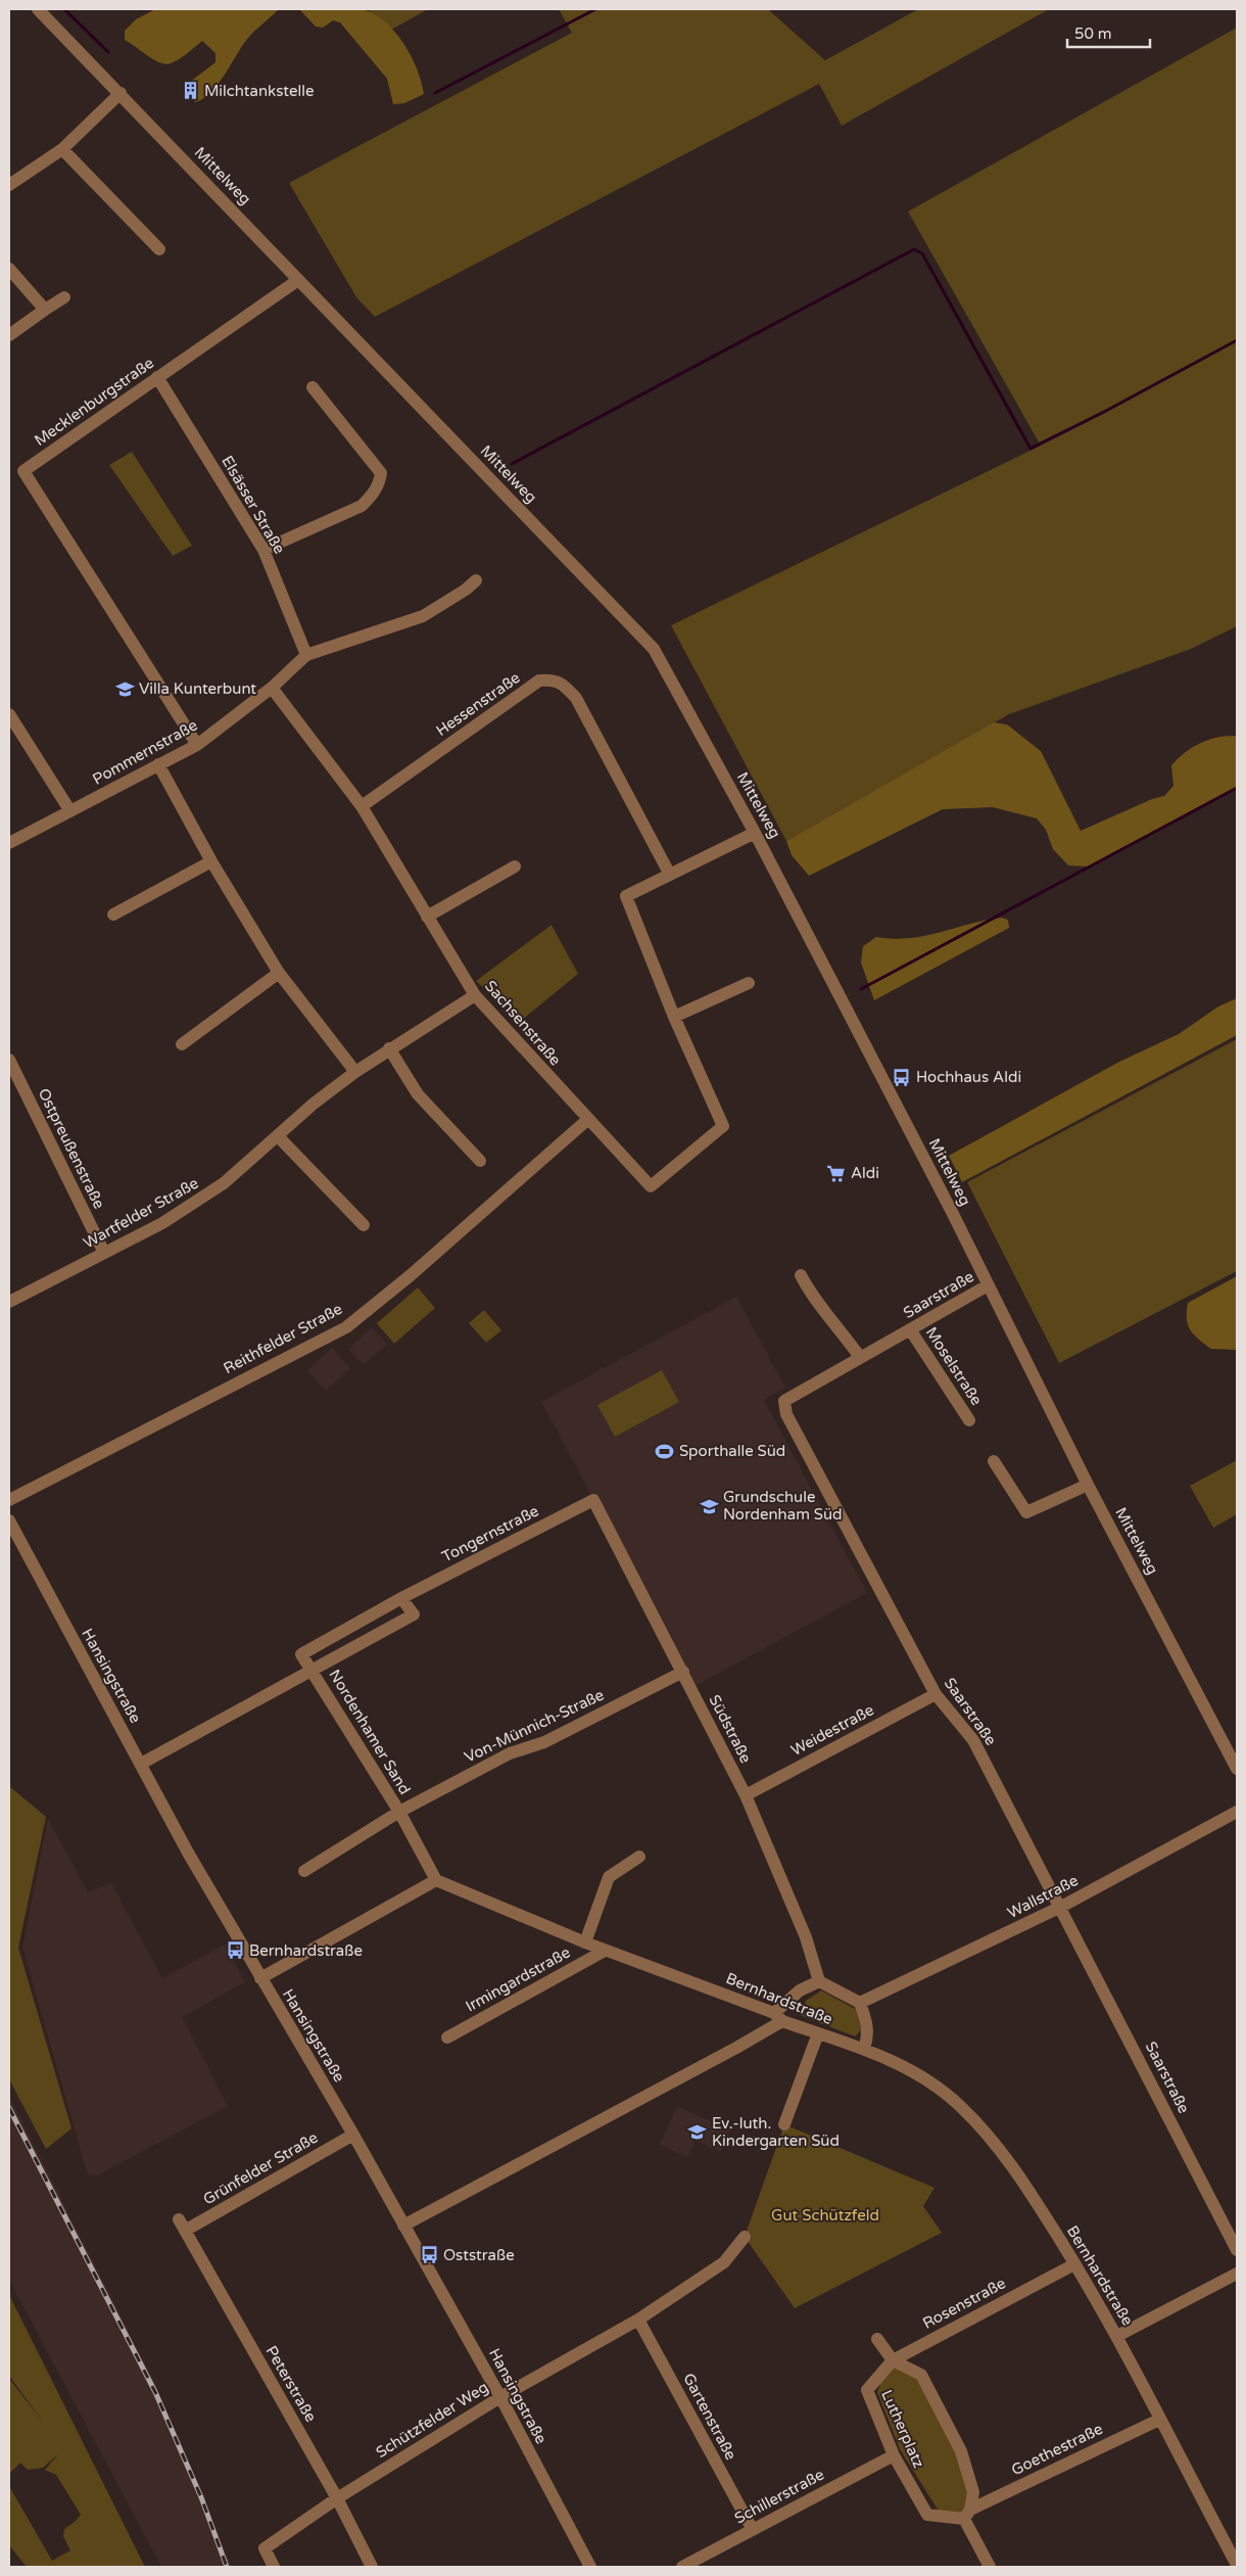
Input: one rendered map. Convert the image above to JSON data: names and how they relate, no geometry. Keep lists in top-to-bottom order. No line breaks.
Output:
{"streets":{"street":["Mittelweg","Mecklenburgstraße","Elsässer Straße","Hessenstraße","Pommernstraße","Sachsenstraße","Ostpreußenstraße","Wartfelder Straße","Saarstraße","Reithfelder Straße","Moselstraße","Tongernstraße","Hansingstraße","Von-Münnich-Straße","Südstraße","Weidestraße","Nordenhamer Sand","Wallstraße","Irmingardstraße","Bernhardstraße","Grünfelder Straße","Rosenstraße","Peterstraße","Gartenstraße","Schützfelder Weg","Lutherplatz","Goethestraße","Schillerstraße"]},"crossings":[["Mittelweg","Mecklenburgstraße"],["Mittelweg","Sachsenstraße"],["Mittelweg","Saarstraße"],["Mecklenburgstraße","Elsässer Straße"],["Mecklenburgstraße","Pommernstraße"],["Elsässer Straße","Pommernstraße"],["Hessenstraße","Sachsenstraße"],["Pommernstraße","Sachsenstraße"],["Sachsenstraße","Wartfelder Straße"],["Sachsenstraße","Reithfelder Straße"],["Ostpreußenstraße","Wartfelder Straße"],["Saarstraße","Moselstraße"],["Saarstraße","Weidestraße"],["Saarstraße","Wallstraße"],["Tongernstraße","Südstraße"],["Tongernstraße","Nordenhamer Sand"],["Hansingstraße","Grünfelder Straße"],["Hansingstraße","Schützfelder Weg"],["Von-Münnich-Straße","Südstraße"],["Von-Münnich-Straße","Nordenhamer Sand"],["Südstraße","Weidestraße"],["Nordenhamer Sand","Bernhardstraße"],["Irmingardstraße","Bernhardstraße"],["Bernhardstraße","Rosenstraße"],["Bernhardstraße","Goethestraße"],["Grünfelder Straße","Peterstraße"],["Rosenstraße","Lutherplatz"],["Peterstraße","Schützfelder Weg"],["Gartenstraße","Schützfelder Weg"],["Gartenstraße","Schillerstraße"],["Lutherplatz","Goethestraße"],["Lutherplatz","Schillerstraße"]],"parks":["Gut Schützfeld"],"places":{"building":["Milchtankstelle"],"school or university":["Villa Kunterbunt","Grundschule Nordenham Süd","Ev.-luth. Kindergarten Süd"],"bus stop":["Hochhaus Aldi","Bernhardstraße","Oststraße"],"supermarket":["Aldi"],"sports":["Sporthalle Süd"]},"scale_bar":"50 m"}
